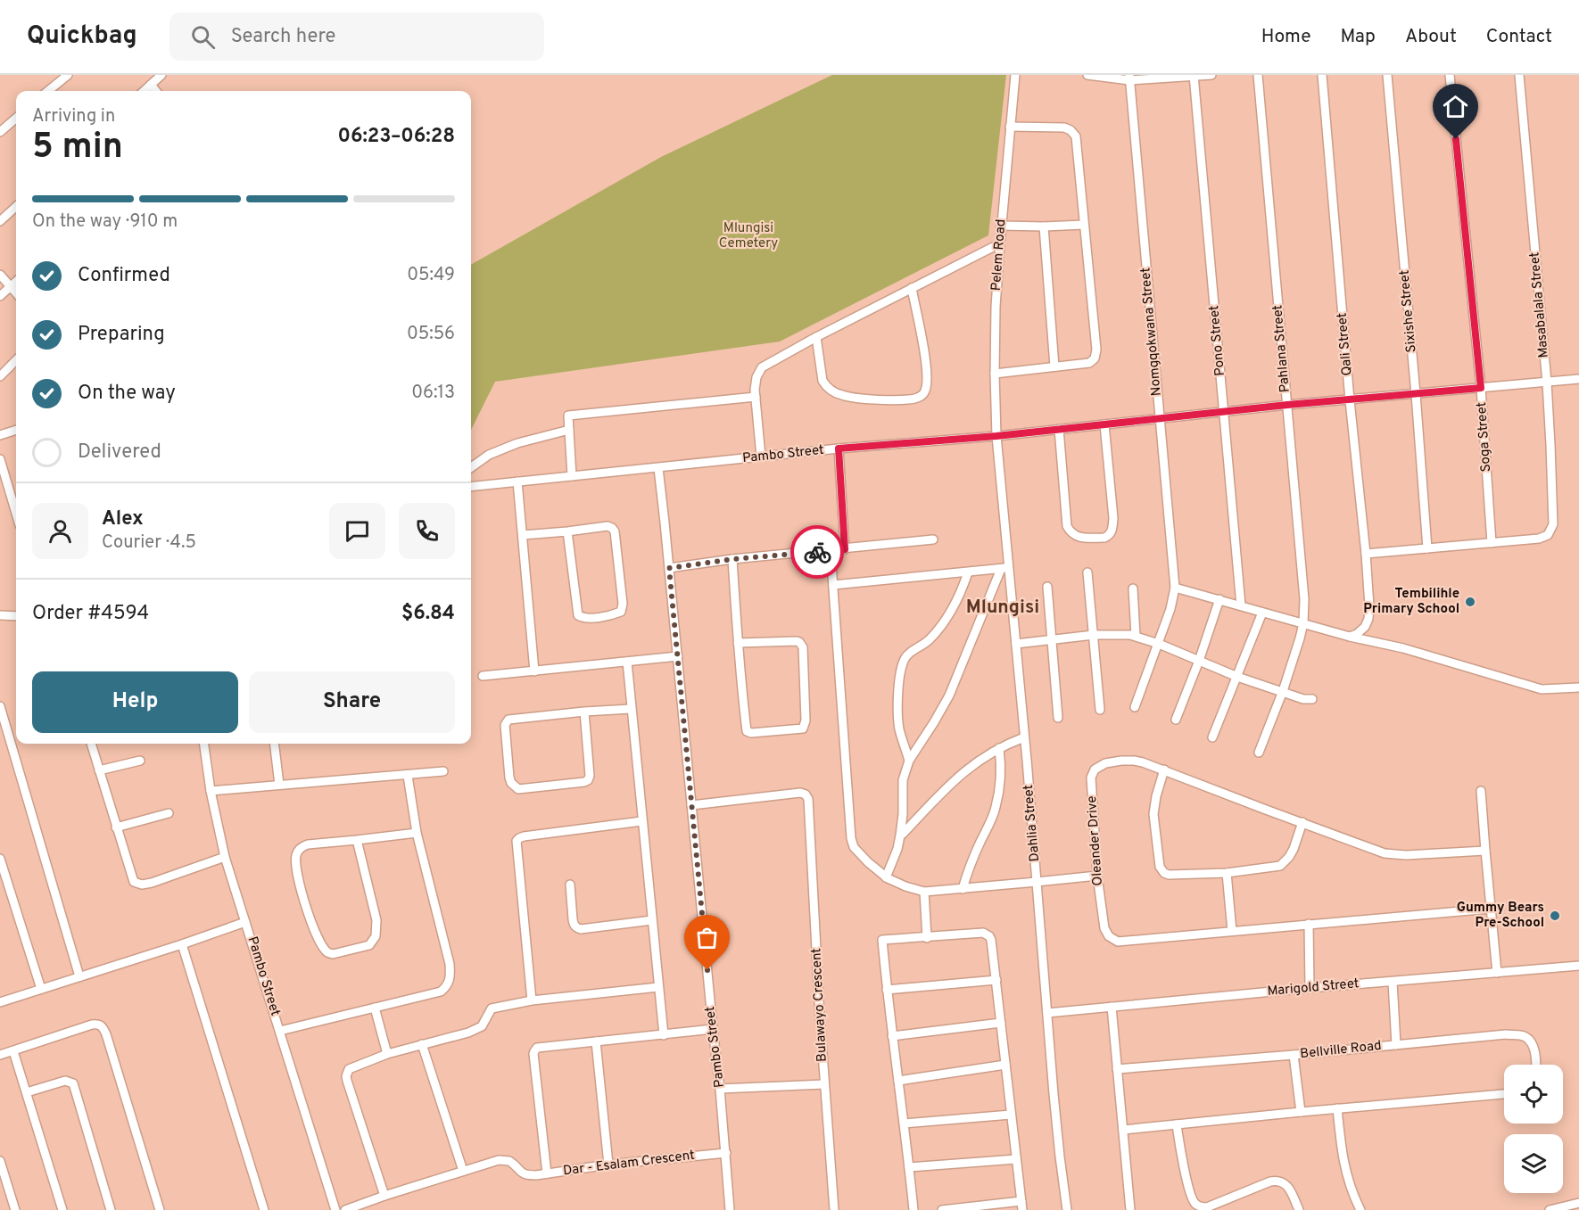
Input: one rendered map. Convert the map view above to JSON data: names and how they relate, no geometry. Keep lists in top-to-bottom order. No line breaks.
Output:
{"streets":{"street":["Pelem Road","Masabalala Street","Sixishe Street","Nomgqokwana Street","Pono Street","Qali Street","Pahlana Street","Soga Street","Pambo Street","Dahlia Street","Oleander Drive","Marigold Street","Bulawayo Crescent","Bellville Road","Dar - Esalam Crescent"]},"crossings":[["Pelem Road","Pambo Street"],["Pelem Road","Dahlia Street"],["Masabalala Street","Soga Street"],["Masabalala Street","Pambo Street"],["Sixishe Street","Pambo Street"],["Nomgqokwana Street","Pambo Street"],["Pono Street","Pambo Street"],["Qali Street","Pambo Street"],["Pahlana Street","Pambo Street"],["Soga Street","Pambo Street"],["Pambo Street","Dahlia Street"],["Pambo Street","Bulawayo Crescent"],["Pambo Street","Dar - Esalam Crescent"],["Dahlia Street","Marigold Street"]],"districts":["Mlungisi"],"parks":["Mlungisi Cemetery"],"places":["Tembilihle Primary School","Gummy Bears Pre-School"],"page":{"header":"Quickbag","search":"Search here","nav":["Home","Map","About","Contact"],"heading":["5 min","Arriving in","06:23–06:28"],"panel":["Alex","Courier · 4.5","Order #4594","$6.84"],"bar":"On the way · 910 m","list":[["Confirmed","05:49"],["Preparing","05:56"],["On the way","06:13"],"Delivered"],"buttons":["Help","Share"]}}
